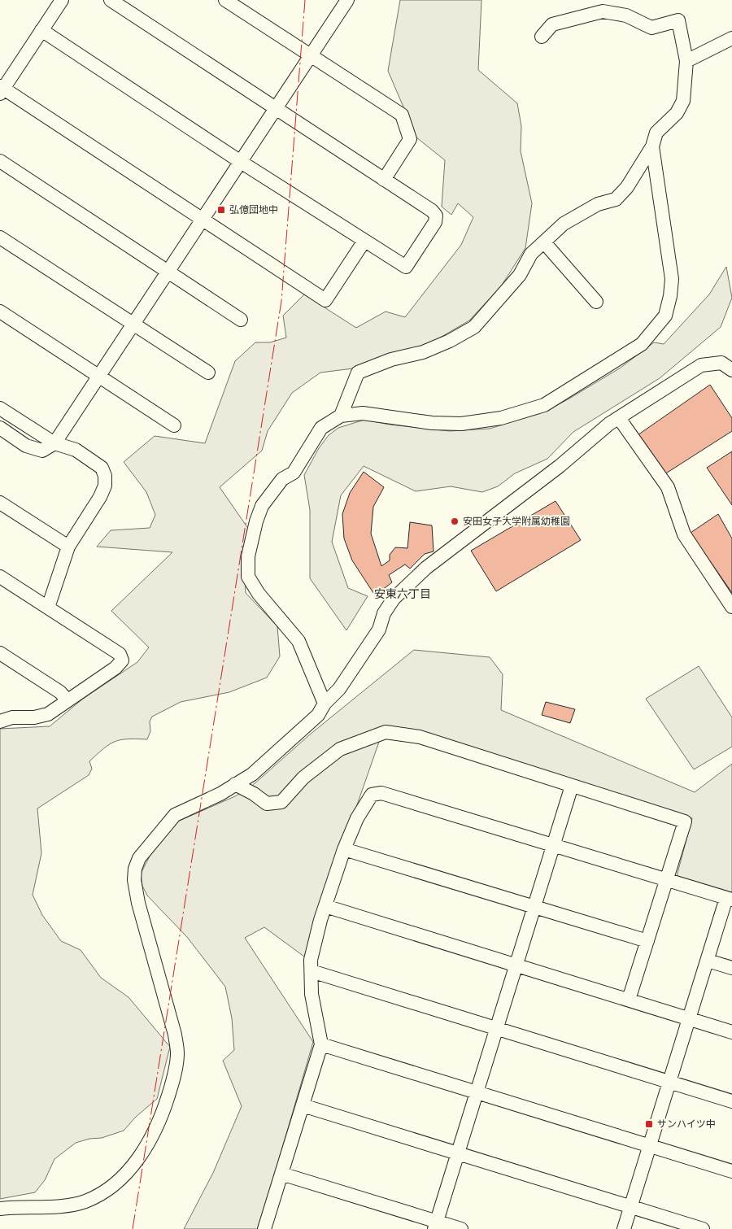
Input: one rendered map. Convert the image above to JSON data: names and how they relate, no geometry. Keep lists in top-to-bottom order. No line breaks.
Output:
{"districts":["安東六丁目"],"places":{"transit":["弘億団地中","サンハイツ中"],"other":["安田女子大学附属幼稚園"]}}
